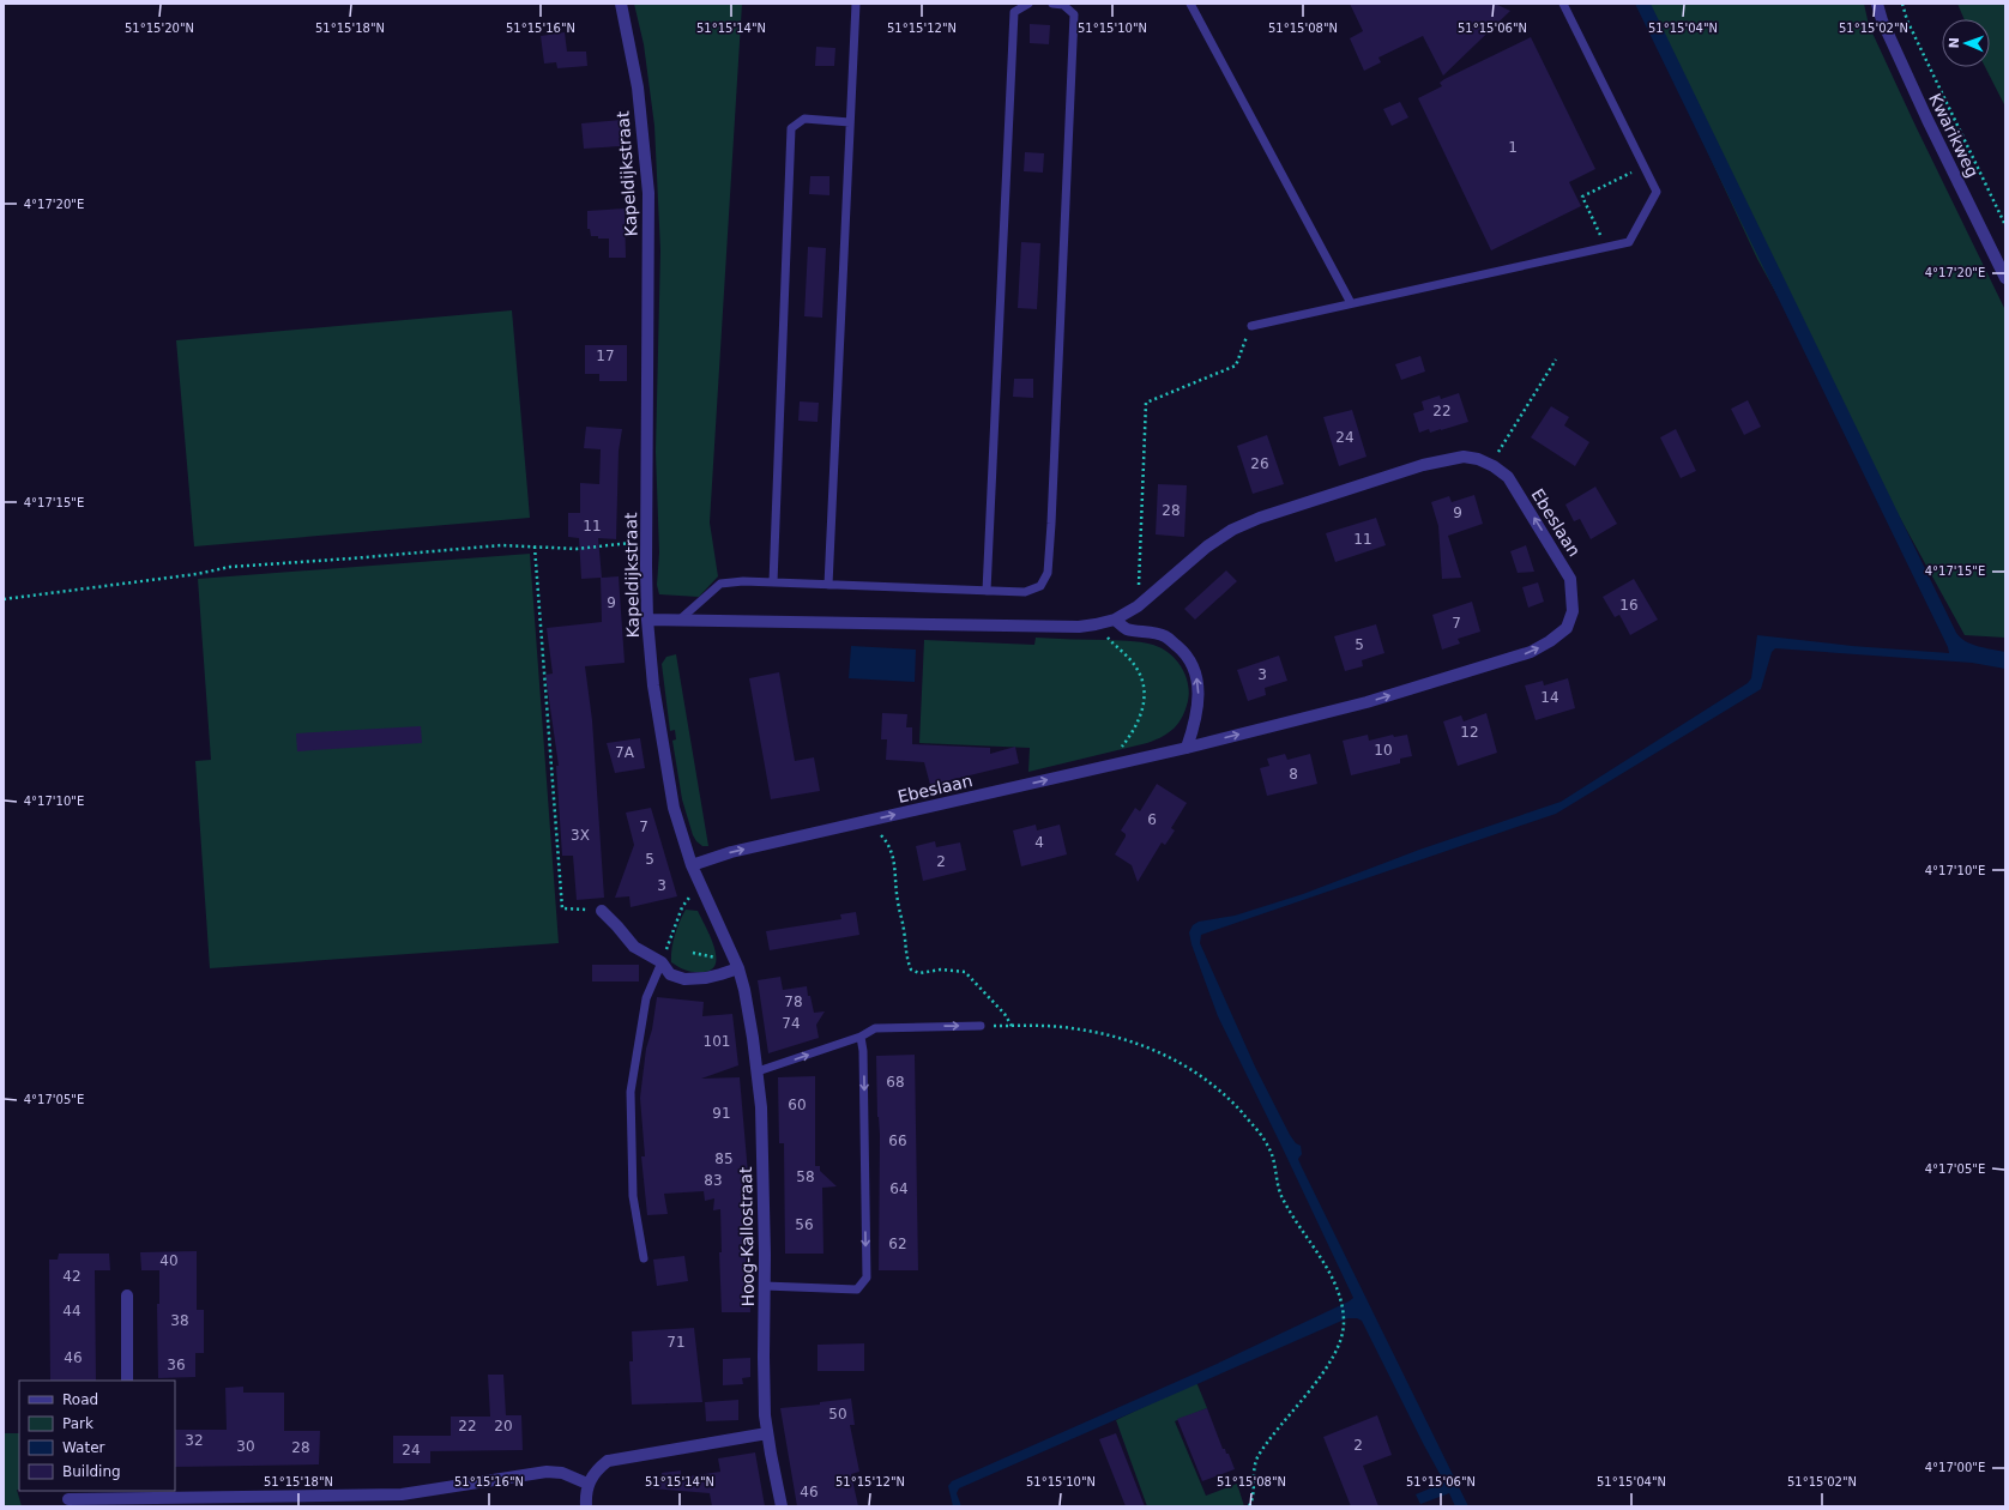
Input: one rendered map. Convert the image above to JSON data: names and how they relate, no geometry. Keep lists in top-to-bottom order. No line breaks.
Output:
{"streets":{"street":["Kwarikweg","Kapeldijkstraat","Ebeslaan","Hoog-Kallostraat"]},"crossings":[["Kapeldijkstraat","Ebeslaan"],["Kapeldijkstraat","Hoog-Kallostraat"]],"one_way":["Ebeslaan"],"house_numbers":["1","17","22","24","26","28","9","11","11","9","16","7","5","3","14","12","10","7A","8","6","7","3X","4","5","2","3","78","74","101","68","60","91","66","85","58","83","64","56","62","40","42","44","38","71","46","36","50","22","20","32","2","30","28","24","46"],"legend":["Road","Park","Water","Building"],"north":"left","coordinates":["51°15'20\"N","51°15'18\"N","51°15'16\"N","51°15'14\"N","51°15'12\"N","51°15'10\"N","51°15'08\"N","51°15'06\"N","51°15'04\"N","51°15'02\"N","4°17'20\"E","4°17'15\"E","4°17'10\"E","4°17'05\"E","4°17'00\"E"]}
